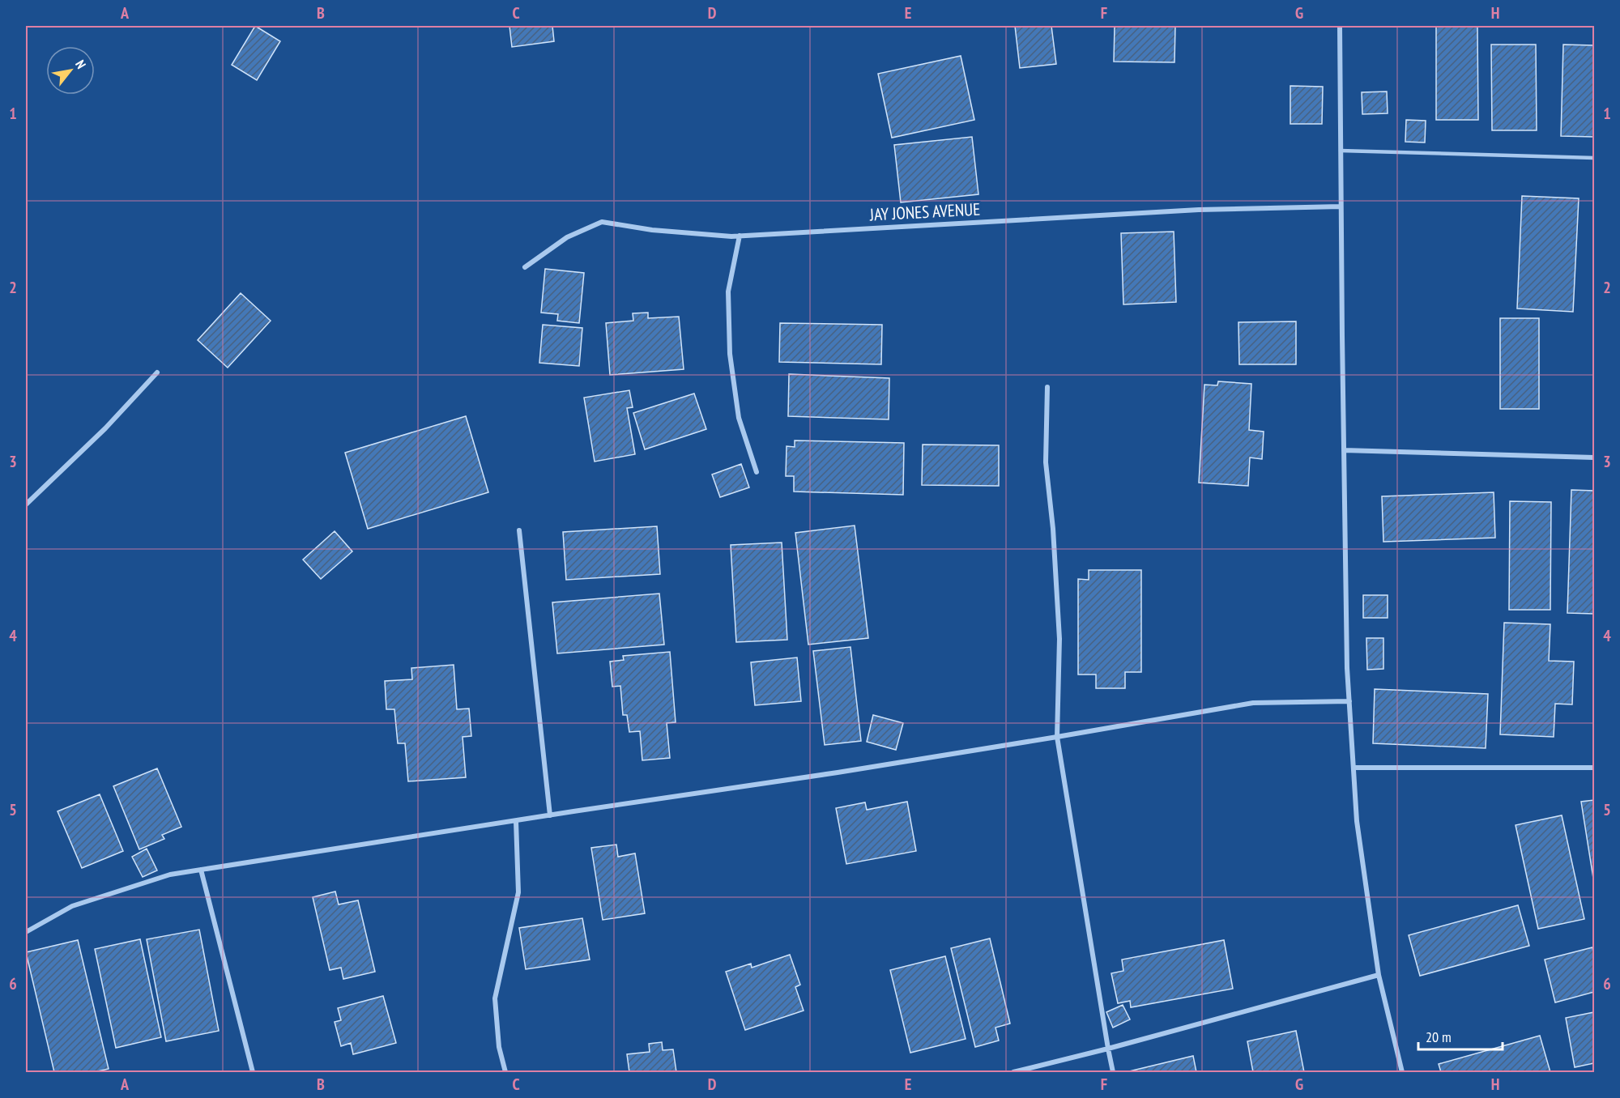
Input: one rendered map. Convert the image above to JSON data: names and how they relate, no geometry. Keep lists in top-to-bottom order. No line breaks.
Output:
{"streets":{"street":["JAY JONES AVENUE"]},"scale_bar":"20 m","north":"top right","grid":{"columns":["A","B","C","D","E","F","G","H"],"rows":["1","2","3","4","5","6"]}}
